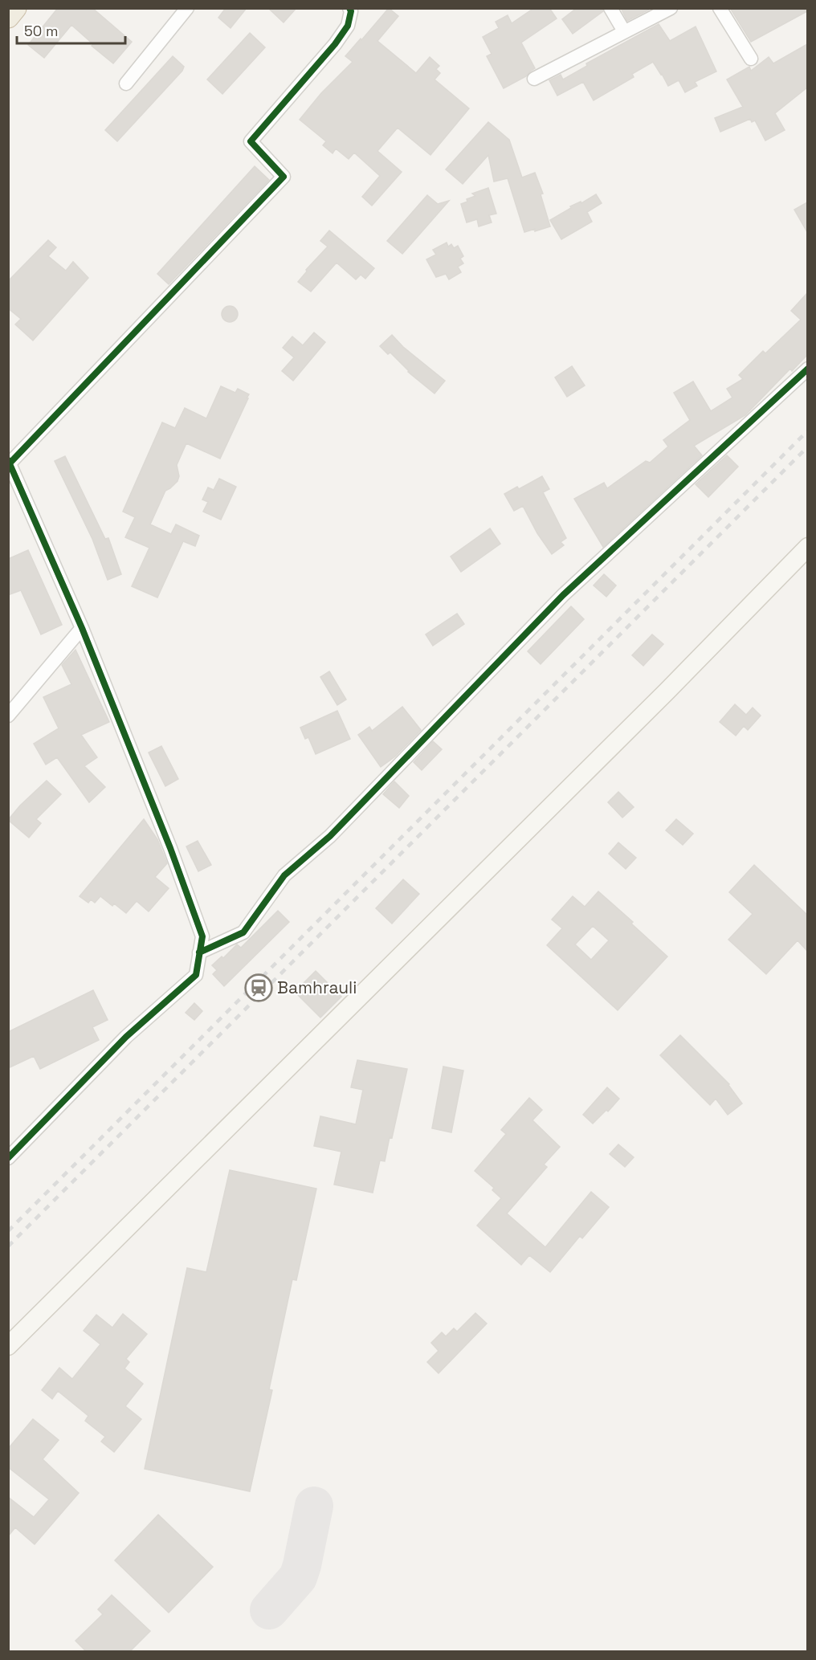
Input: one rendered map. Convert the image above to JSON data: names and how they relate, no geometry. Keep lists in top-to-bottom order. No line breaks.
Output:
{"places":{"station":["Bamhrauli"]},"scale_bar":"50 m"}
